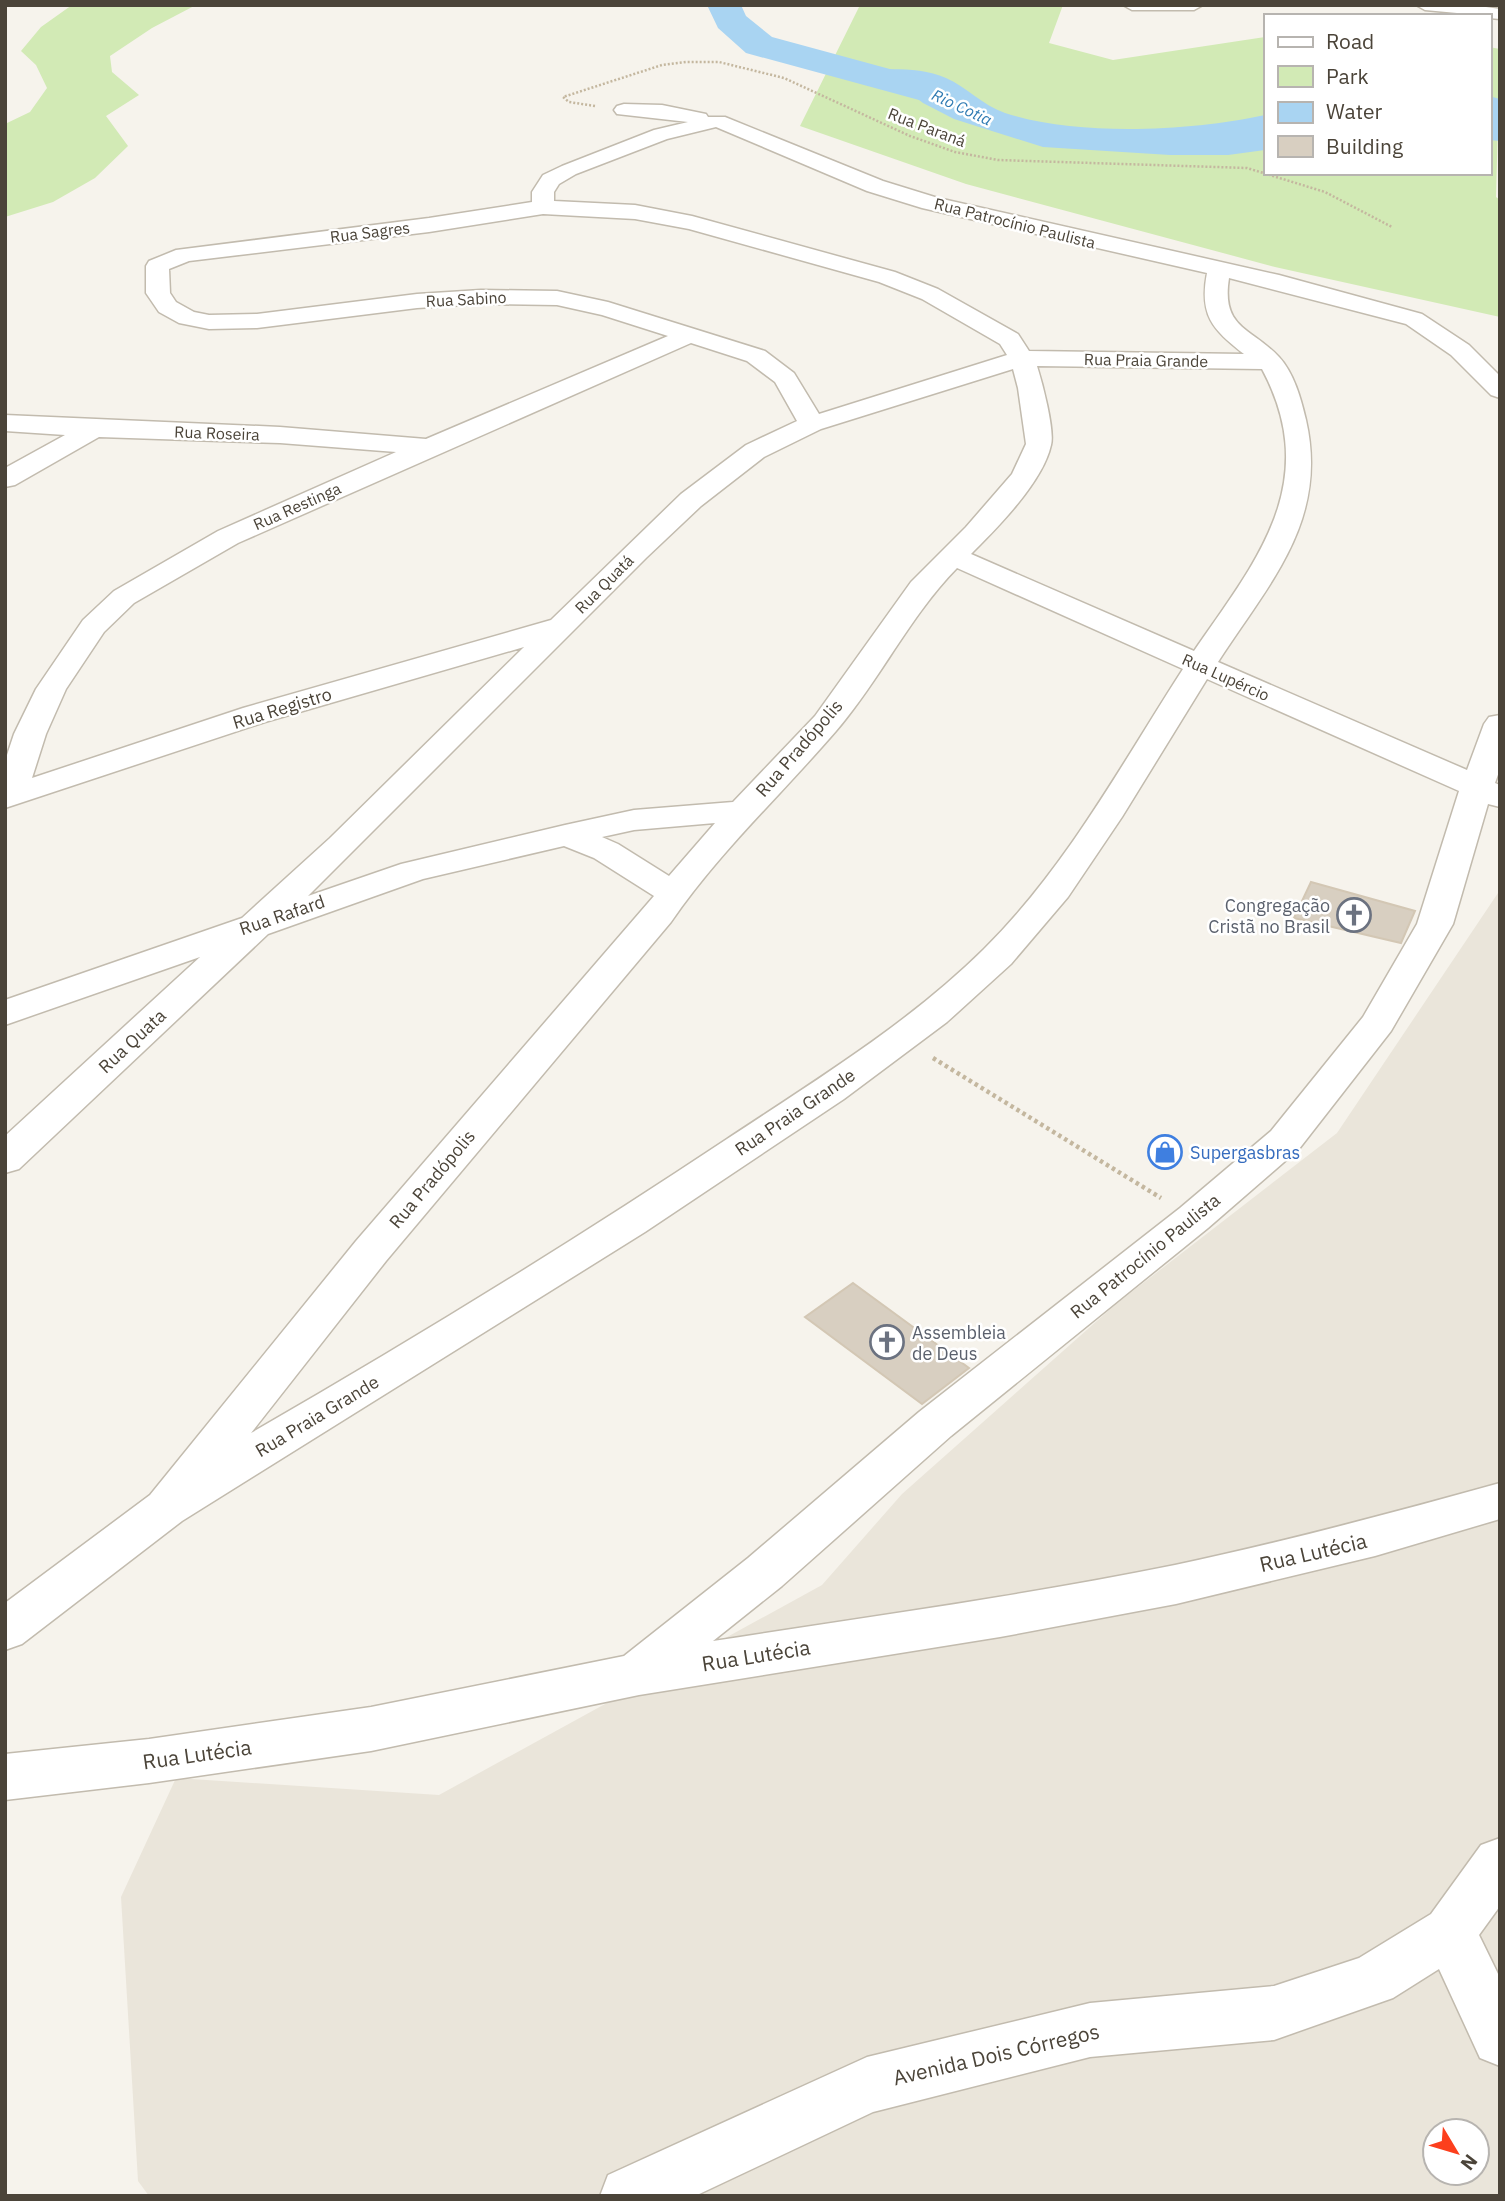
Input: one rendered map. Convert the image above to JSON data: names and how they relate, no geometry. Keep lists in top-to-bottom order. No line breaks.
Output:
{"streets":{"street":["Rua Patrocínio Paulista","Rua Sagres","Rua Sabino","Rua Praia Grande","Rua Roseira","Rua Restinga","Rua Quatá","Rua Lupércio","Rua Registro","Rua Pradópolis","Rua Rafard","Rua Quata","Rua Lutécia","Avenida Dois Córregos"],"path":["Rua Paraná"]},"crossings":[["Rua Paraná","Rua Patrocínio Paulista"],["Rua Patrocínio Paulista","Rua Lupércio"],["Rua Patrocínio Paulista","Rua Lutécia"],["Rua Sagres","Rua Sabino"],["Rua Sagres","Rua Pradópolis"],["Rua Sabino","Rua Restinga"],["Rua Sabino","Rua Quatá"],["Rua Praia Grande","Rua Quatá"],["Rua Praia Grande","Rua Lupércio"],["Rua Praia Grande","Rua Pradópolis"],["Rua Roseira","Rua Restinga"],["Rua Restinga","Rua Registro"],["Rua Quatá","Rua Registro"],["Rua Quatá","Rua Pradópolis"],["Rua Quatá","Rua Rafard"],["Rua Quatá","Rua Quata"],["Rua Lupércio","Rua Pradópolis"],["Rua Pradópolis","Rua Rafard"],["Rua Rafard","Rua Quata"]],"water":["Rio Cotia"],"places":{"church":["Congregação Cristã no Brasil","Assembleia de Deus"],"shop":["Supergasbras"]},"legend":["Road","Park","Water","Building"],"north":"bottom right"}
